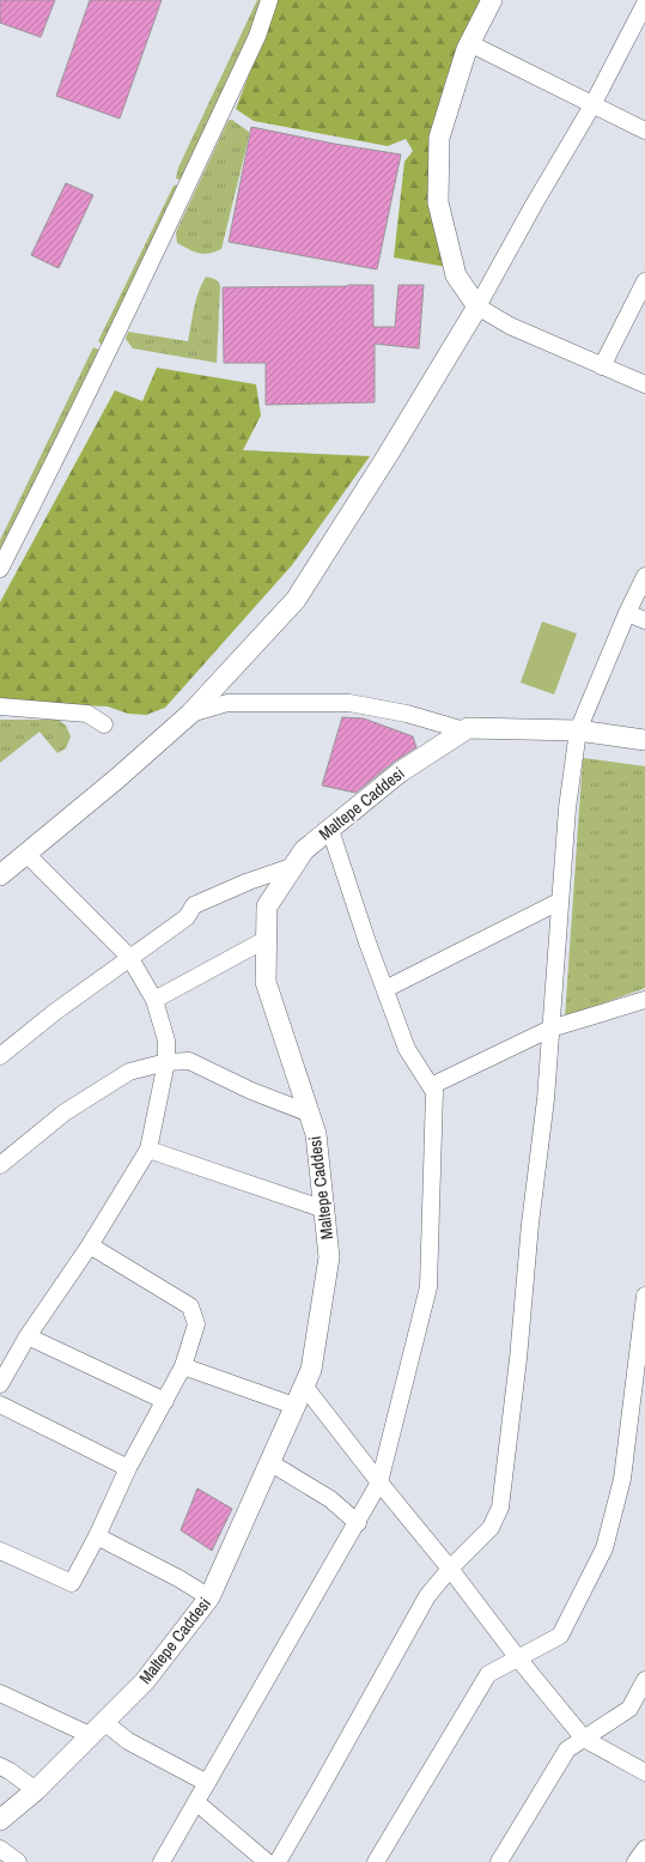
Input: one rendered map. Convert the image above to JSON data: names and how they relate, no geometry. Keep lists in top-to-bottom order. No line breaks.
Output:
{"streets":{"street":["Maltepe Caddesi"]}}
